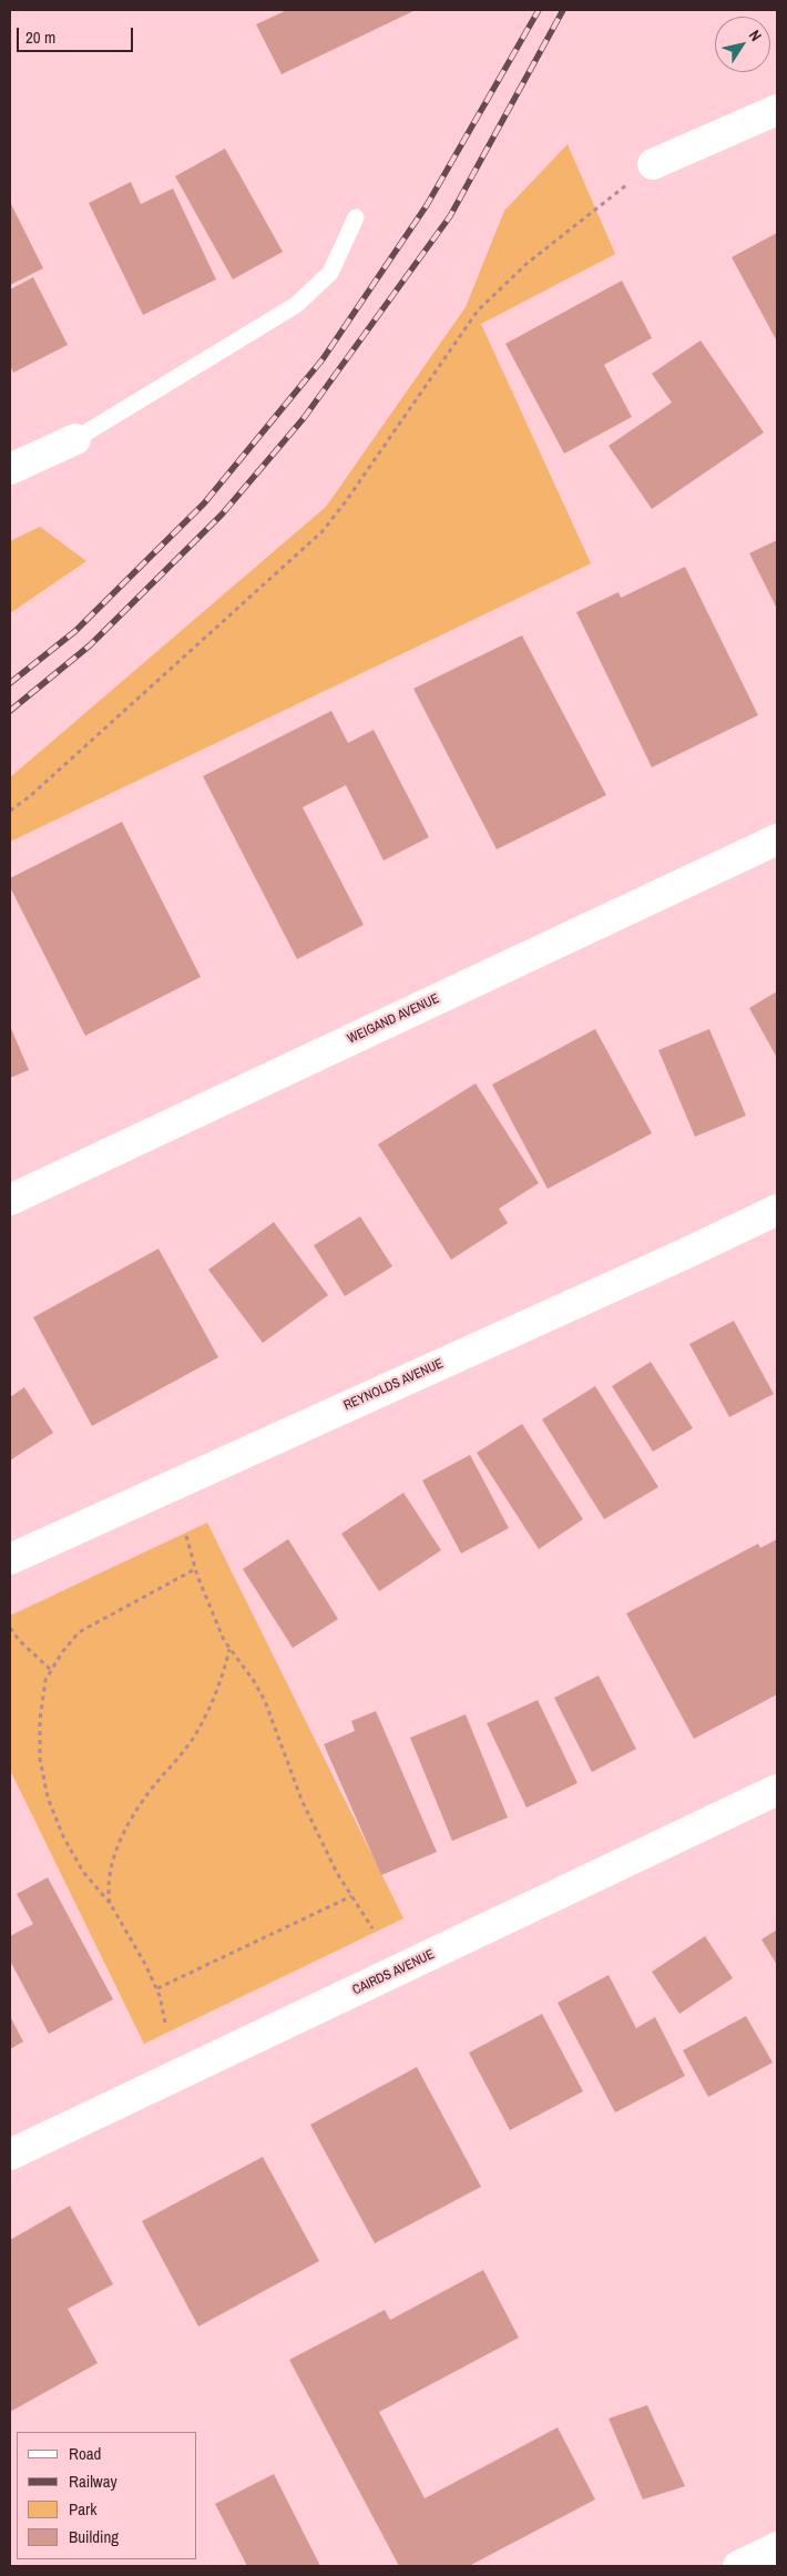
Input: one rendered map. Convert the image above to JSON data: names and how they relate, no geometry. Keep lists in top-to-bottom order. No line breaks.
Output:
{"streets":{"street":["WEIGAND AVENUE","REYNOLDS AVENUE","CAIRDS AVENUE"]},"legend":["Road","Railway","Park","Building"],"scale_bar":"20 m","north":"top right"}
